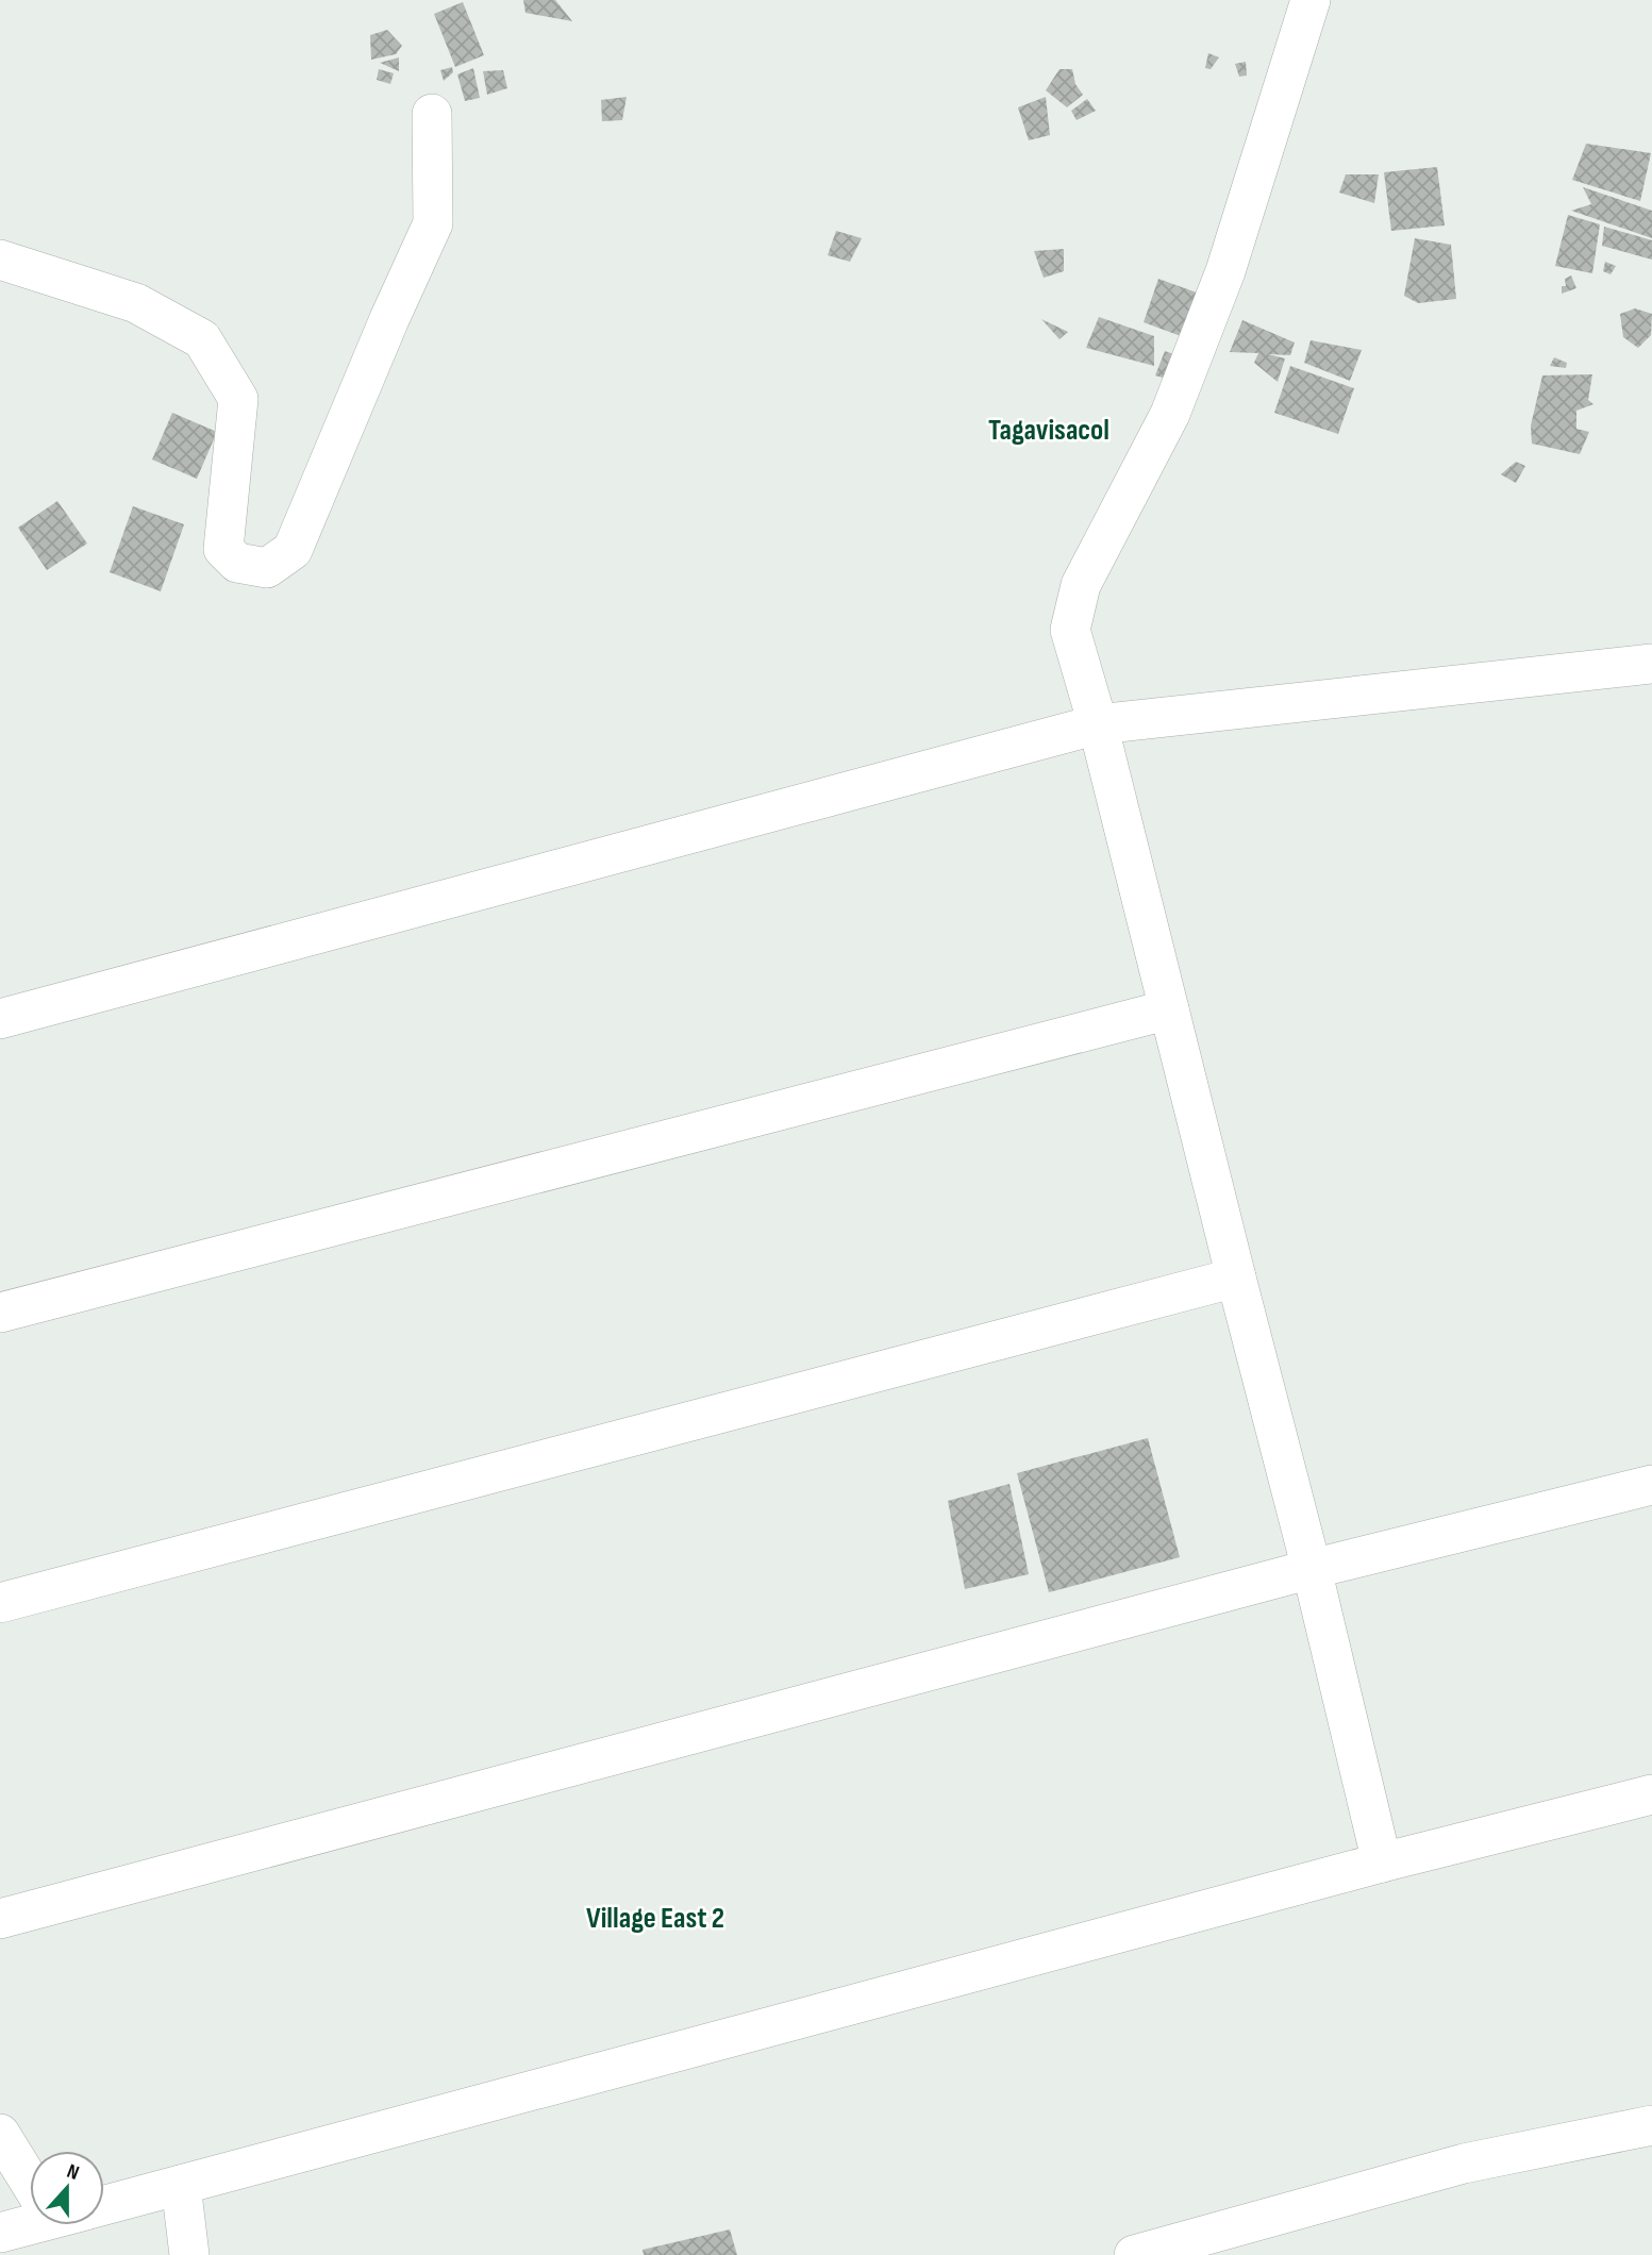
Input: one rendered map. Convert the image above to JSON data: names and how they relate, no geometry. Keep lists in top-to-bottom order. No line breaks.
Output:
{"districts":["Tagavisacol","Village East 2"],"north":"top"}
